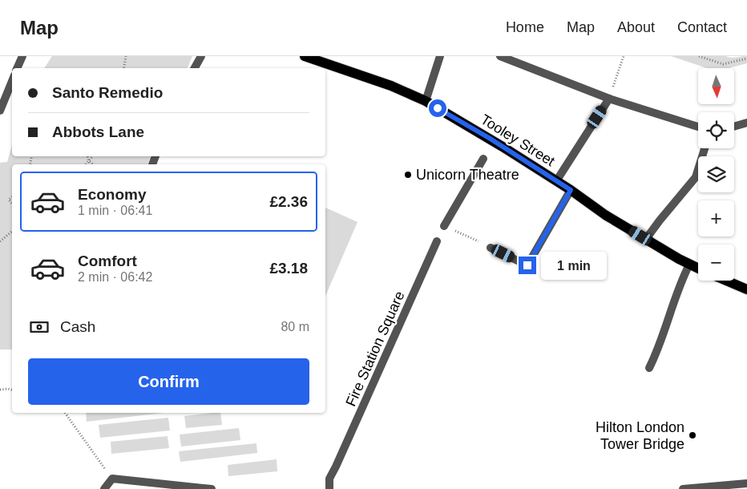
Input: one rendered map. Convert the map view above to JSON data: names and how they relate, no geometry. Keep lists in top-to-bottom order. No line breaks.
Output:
{"streets":{"main road":["Tooley Street"],"street":["Fire Station Square"]},"places":["Unicorn Theatre","Hilton London Tower Bridge"],"north":"bottom","page":{"header":"Map","nav":["Home","Map","About","Contact"],"map_buttons":["+","−"],"banner":["Santo Remedio","Abbots Lane"],"list":[{"name":"Economy","note":"1 min · 06:41","value":"£2.36"},{"name":"Comfort","note":"2 min · 06:42","value":"£3.18"}],"bubble":"1 min","pay":["Cash","80 m"],"buttons":"Confirm"}}
